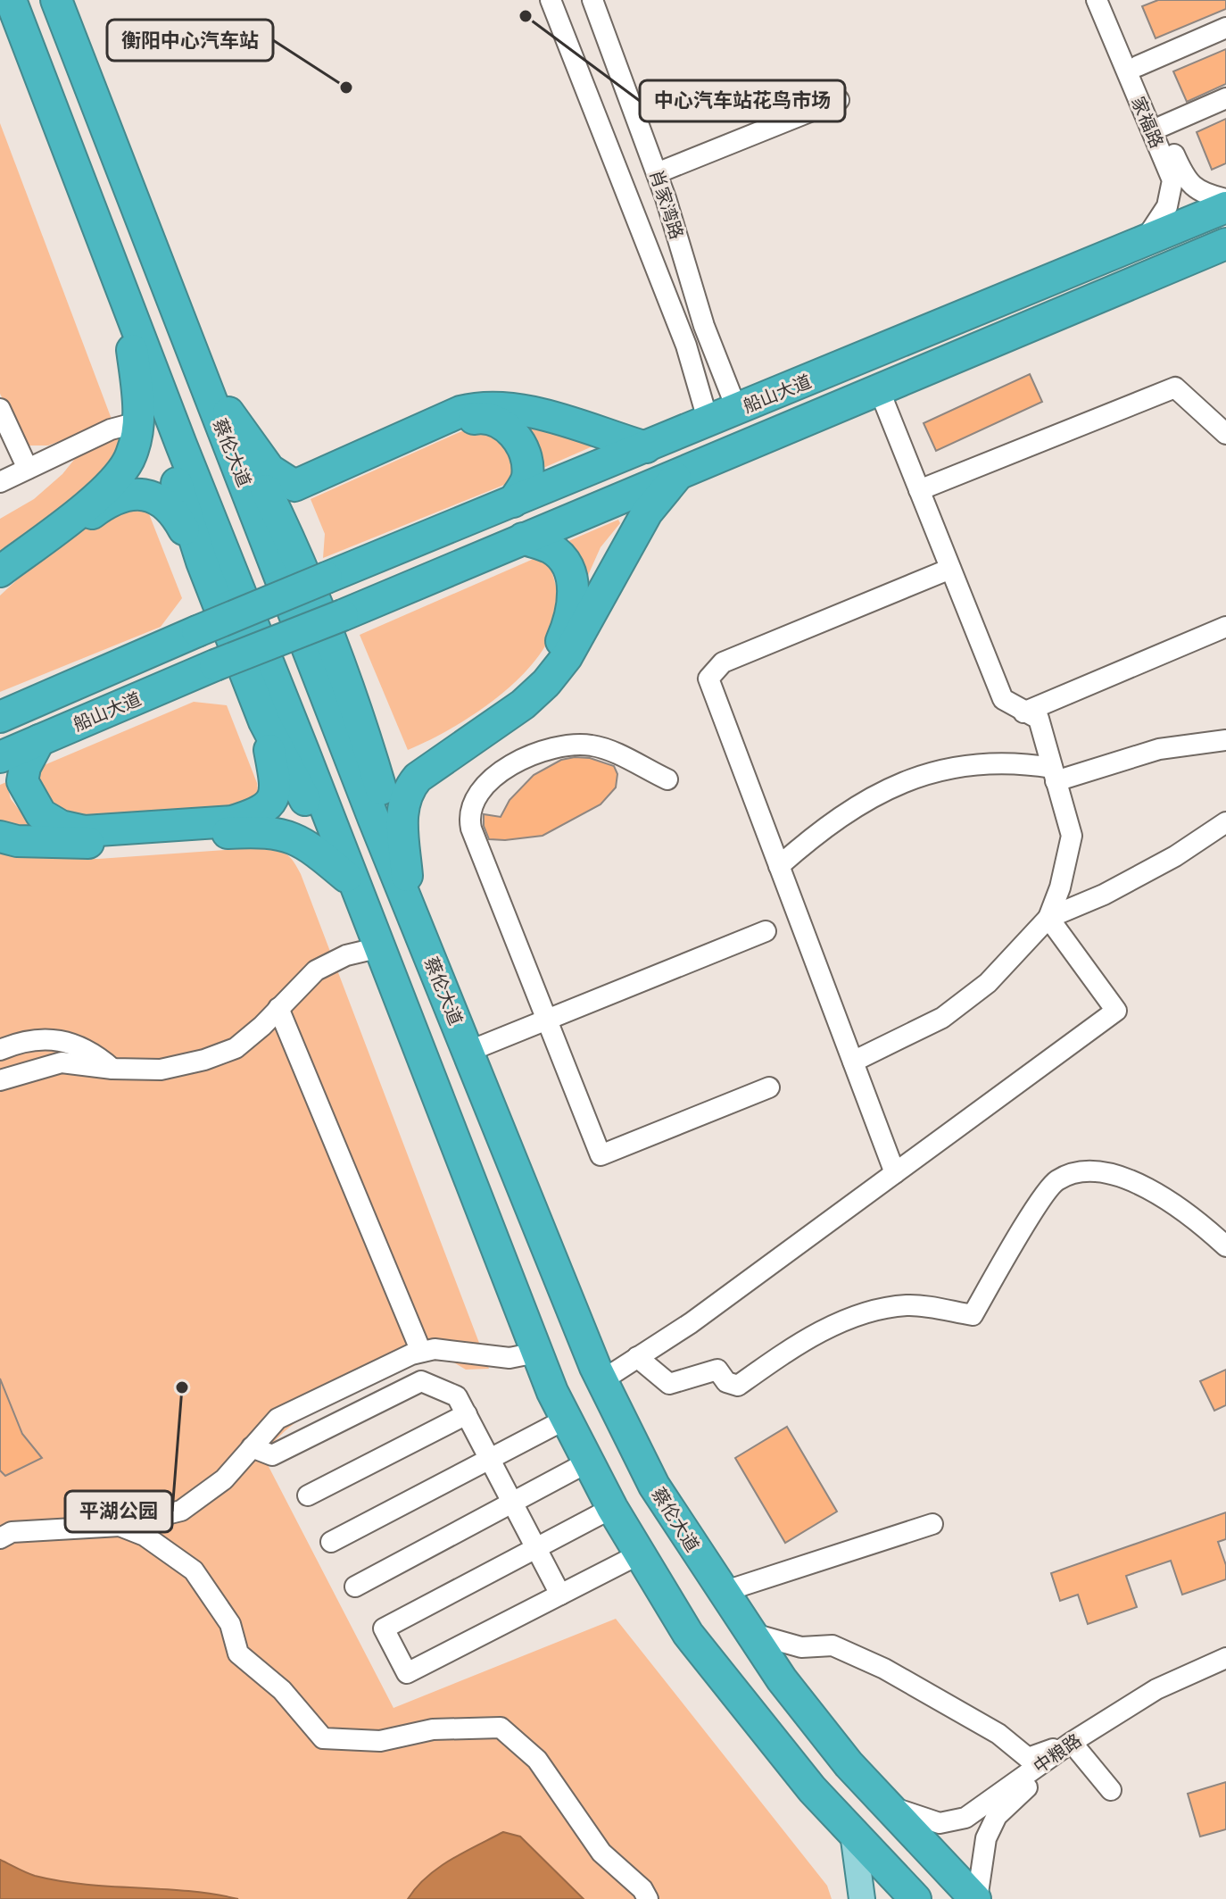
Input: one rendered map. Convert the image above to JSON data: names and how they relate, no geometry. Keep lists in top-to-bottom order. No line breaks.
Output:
{"streets":{"highway":["船山大道","蔡伦大道"],"street":["家福路","肖家湾路","中粮路"]},"crossings":[["家福路","船山大道"],["肖家湾路","船山大道"],["蔡伦大道","中粮路"]],"places":["中心汽车站花鸟市场","衡阳中心汽车站","平湖公园"]}
